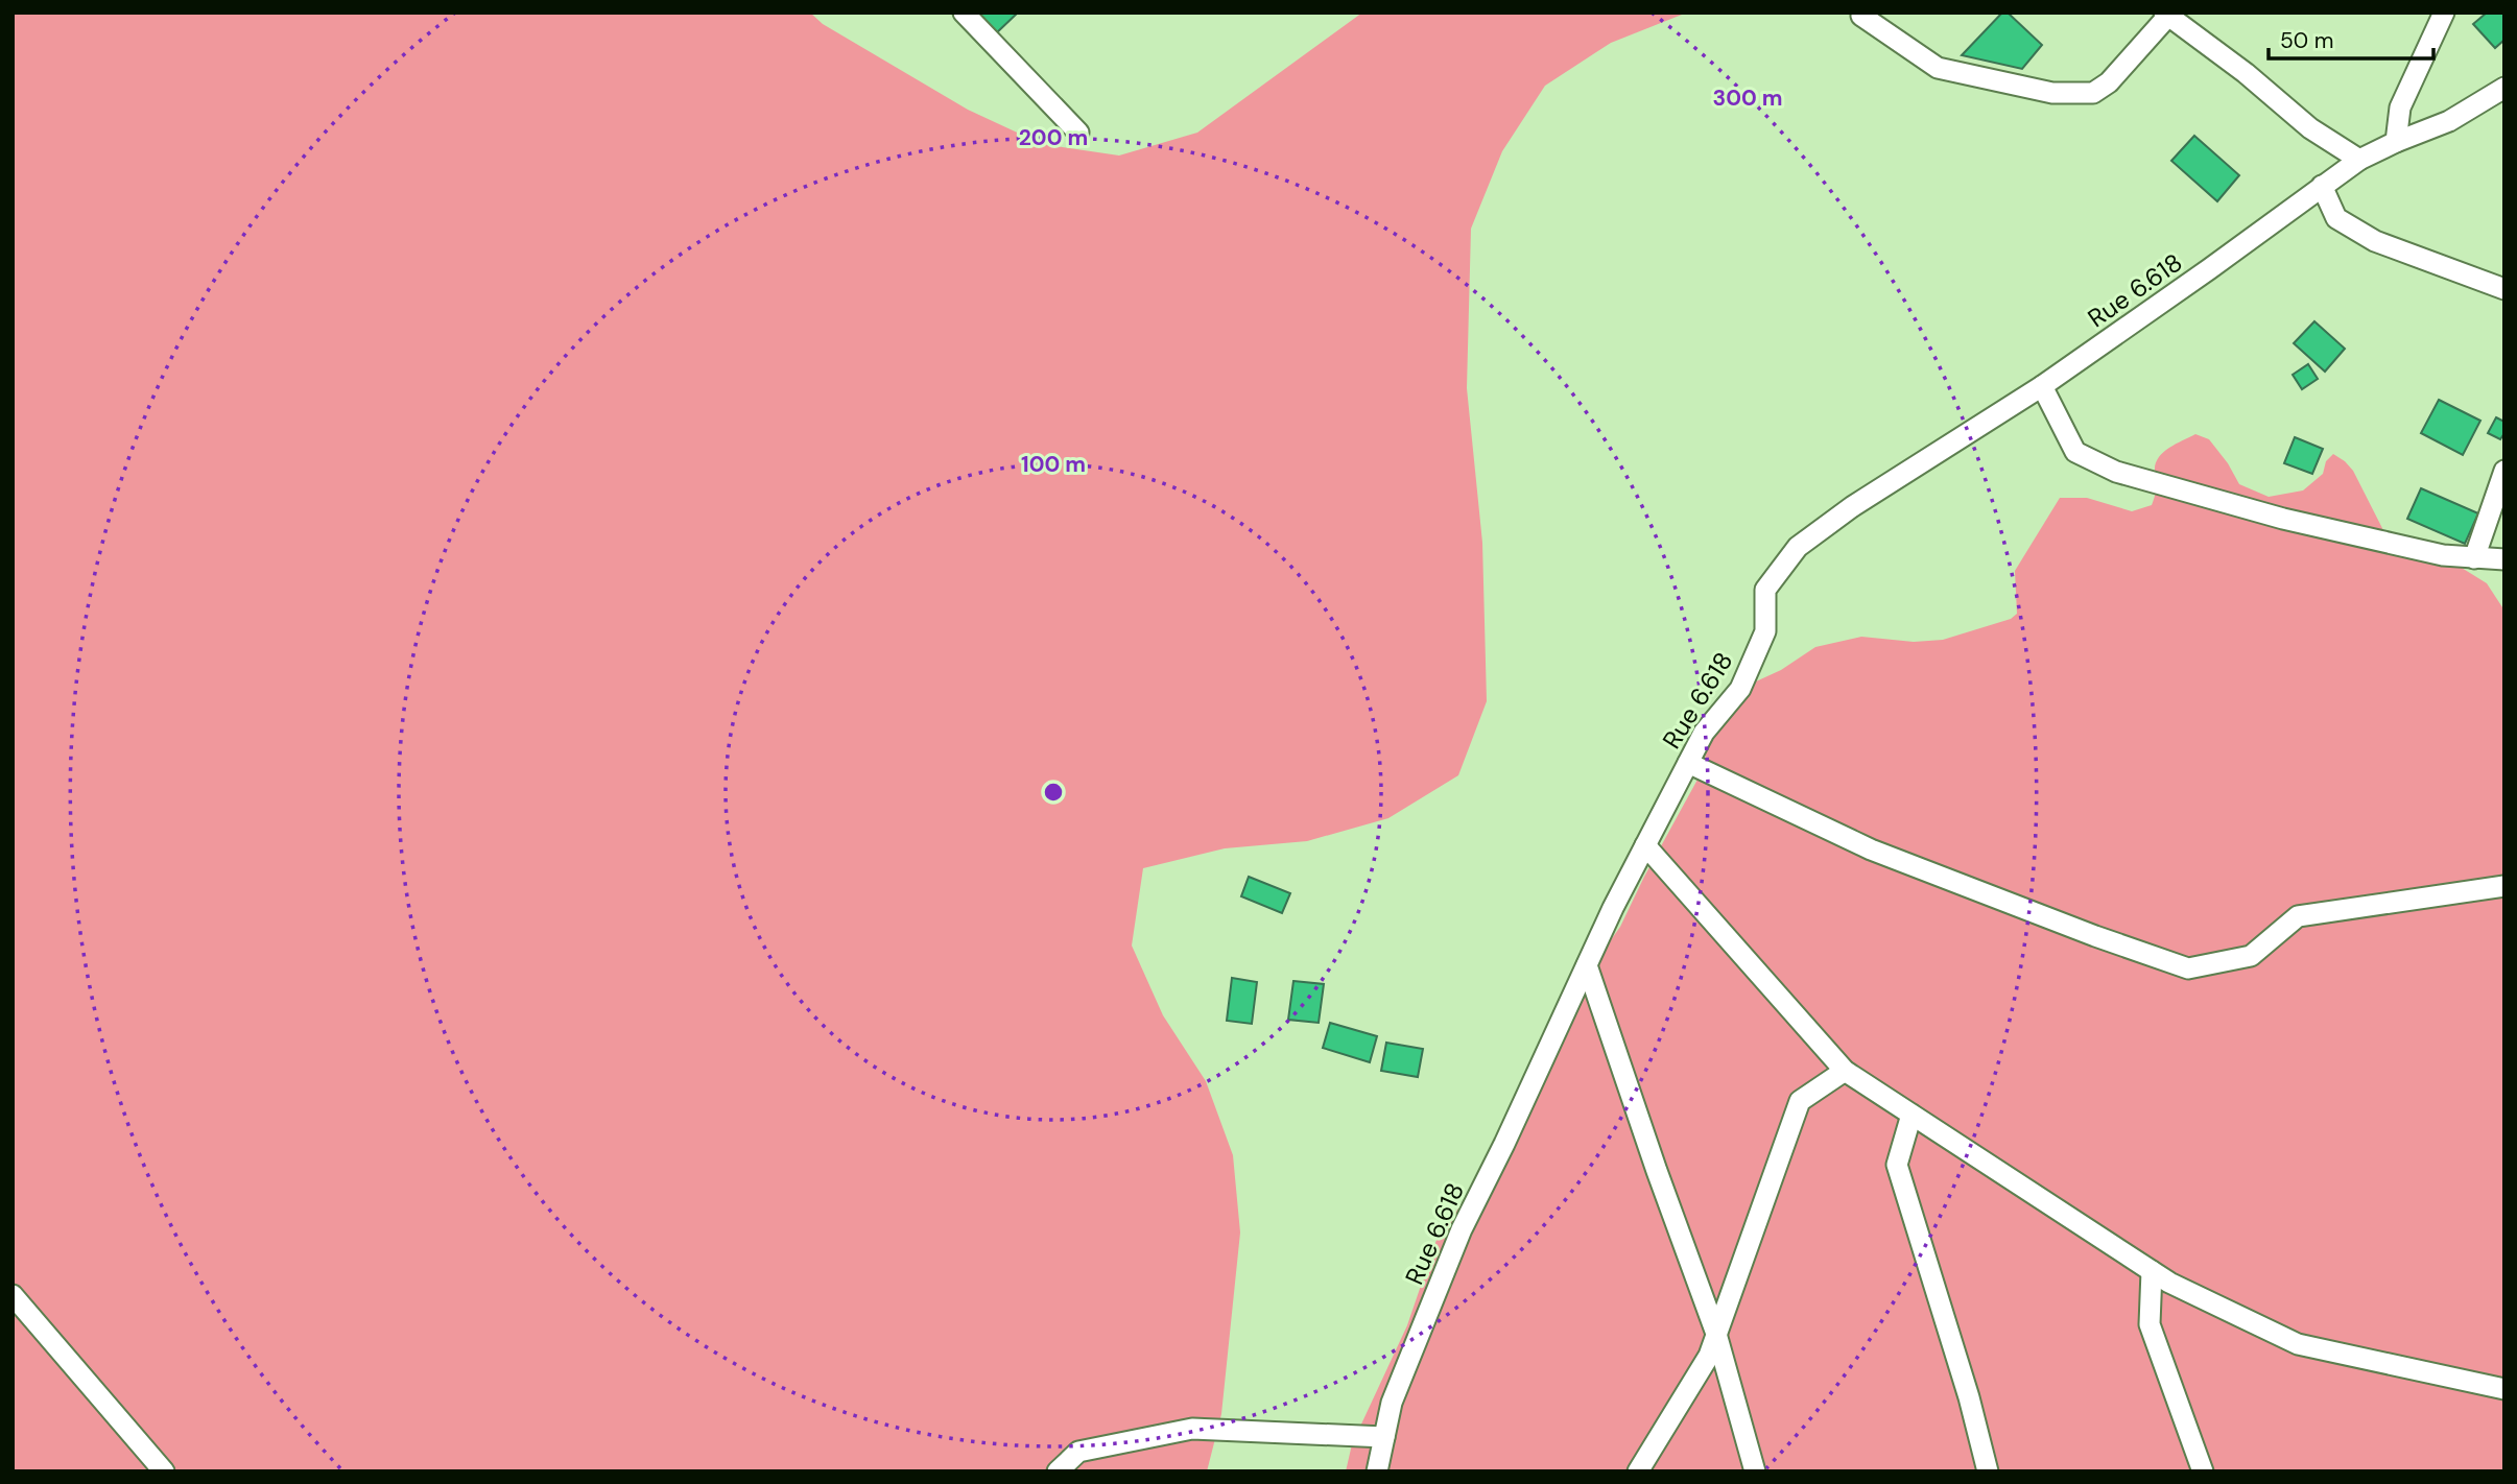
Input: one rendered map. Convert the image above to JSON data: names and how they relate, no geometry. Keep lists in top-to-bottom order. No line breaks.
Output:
{"streets":{"street":["Rue 6.618"]},"scale_bar":"50 m","rings":["300 m","200 m","100 m"]}
